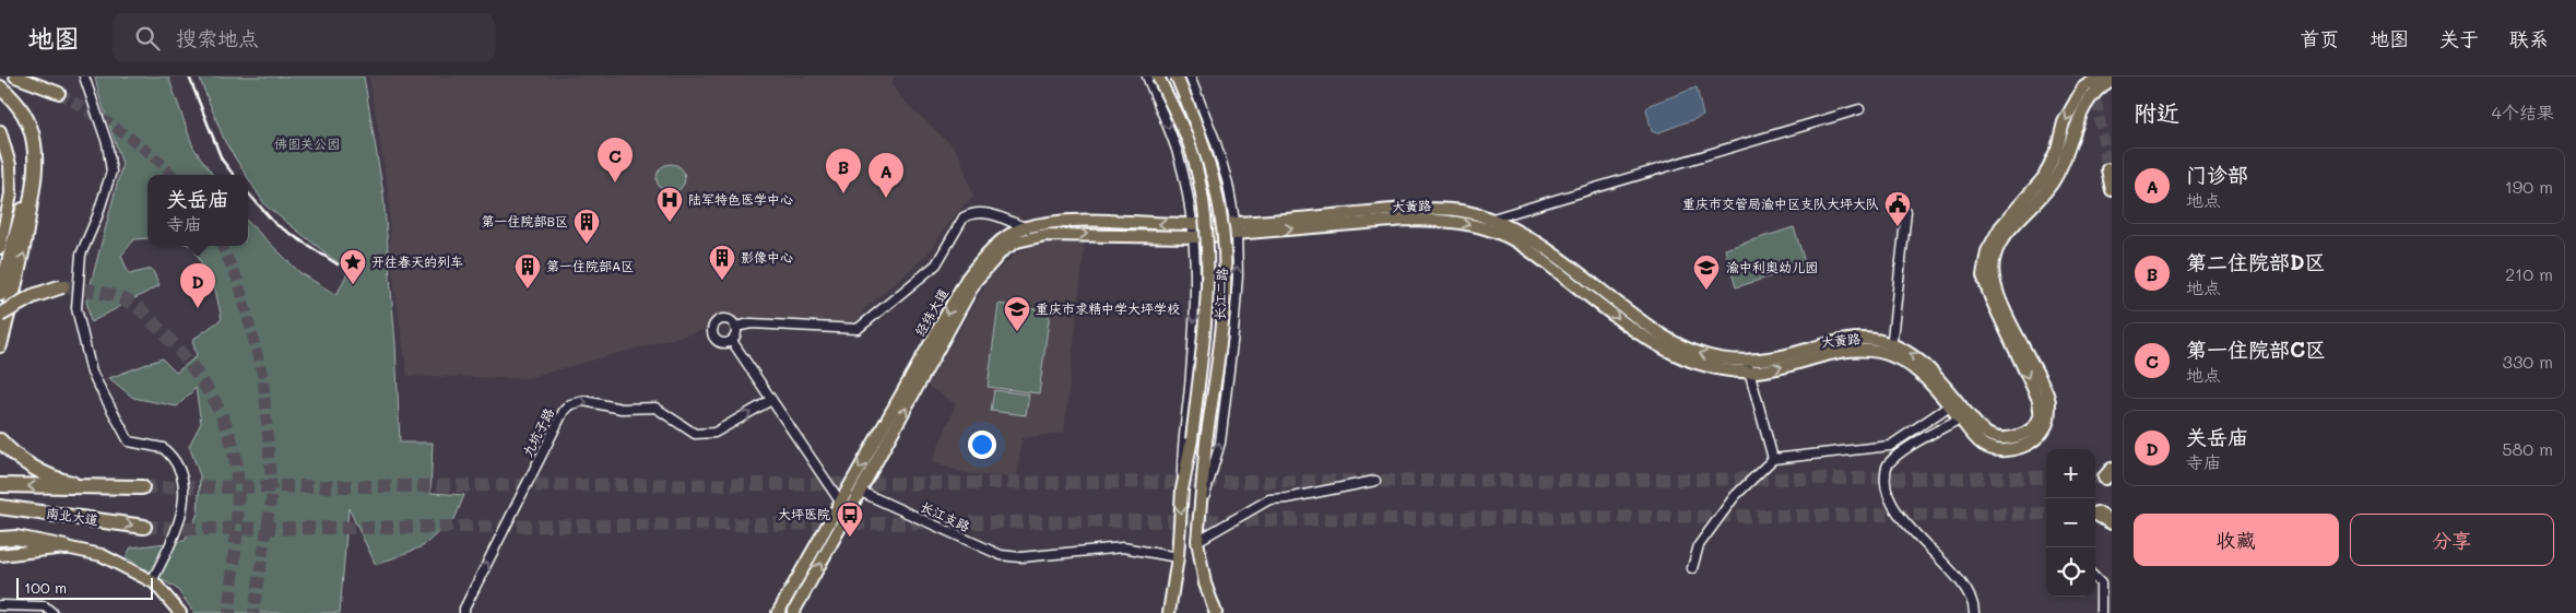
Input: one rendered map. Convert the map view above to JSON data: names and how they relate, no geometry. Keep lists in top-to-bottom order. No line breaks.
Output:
{"streets":{"highway":["南北大道"],"main road":["大黄路","长江二路","经纬大道"],"street":["九坑子路","长江支路"]},"crossings":[["大黄路","长江二路"],["大黄路","经纬大道"],["长江二路","经纬大道"],["长江二路","长江支路"],["经纬大道","长江支路"]],"one_way":["九坑子路"],"parks":["佛图关公园"],"places":{"hospital":["陆军特色医学中心"],"public building":["重庆市交管局渝中区支队大坪大队"],"building":["第一住院部B区","影像中心","第一住院部A区"],"place":["开往春天的列车"],"school or university":["渝中利奥幼儿园","重庆市求精中学大坪学校"],"bus stop":["大坪医院"]},"scale_bar":"100 m","page":{"header":"地图","search":"搜索地点","nav":["首页","地图","关于","联系"],"heading":["附近","4个结果"],"pins":["C","B","A","D"],"list":[{"mark":"A","name":"门诊部","note":"地点","value":"190 m"},{"mark":"B","name":"第二住院部D区","note":"地点","value":"210 m"},{"mark":"C","name":"第一住院部C区","note":"地点","value":"330 m"},{"mark":"D","name":"关岳庙","note":"寺庙","value":"580 m"}],"popup":["关岳庙","寺庙"],"map_buttons":["+","−"],"buttons":["收藏","分享"],"scale":"100 m"}}
